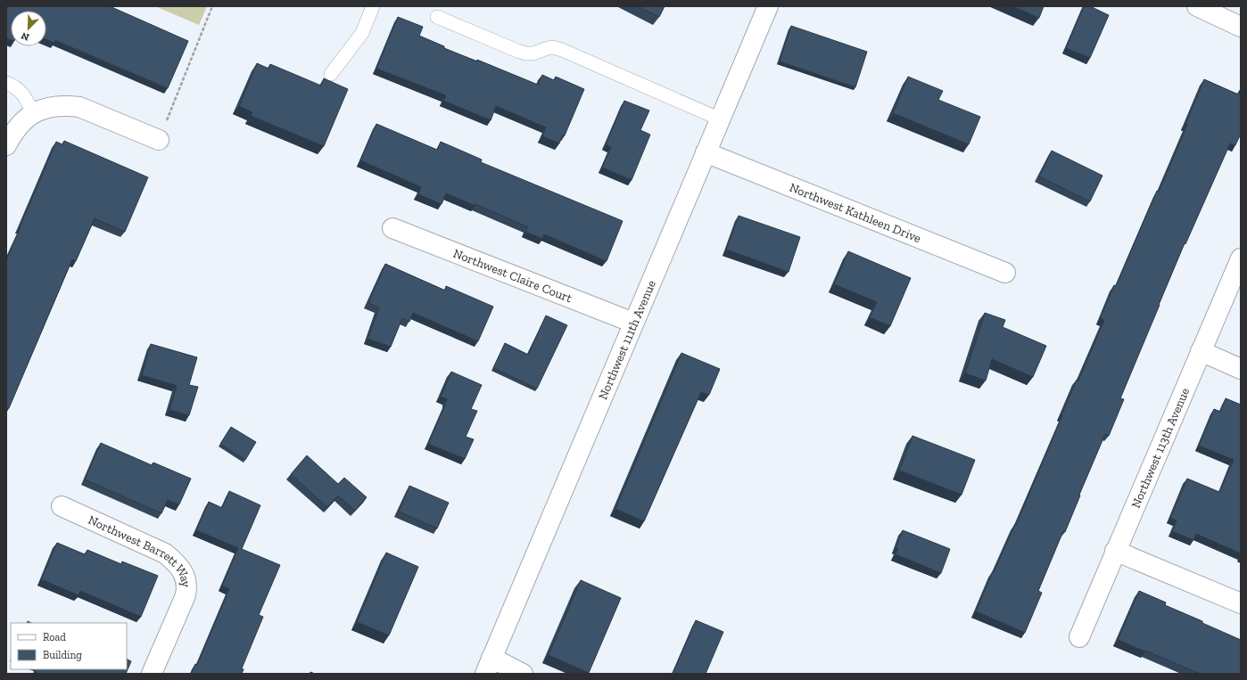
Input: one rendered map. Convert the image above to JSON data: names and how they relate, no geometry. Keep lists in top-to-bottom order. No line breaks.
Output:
{"streets":{"street":["Northwest Kathleen Drive","Northwest Claire Court","Northwest 111th Avenue","Northwest 113th Avenue","Northwest Barrett Way"]},"crossings":[["Northwest Kathleen Drive","Northwest 111th Avenue"],["Northwest Claire Court","Northwest 111th Avenue"]],"legend":["Road","Building"],"north":"bottom left"}
